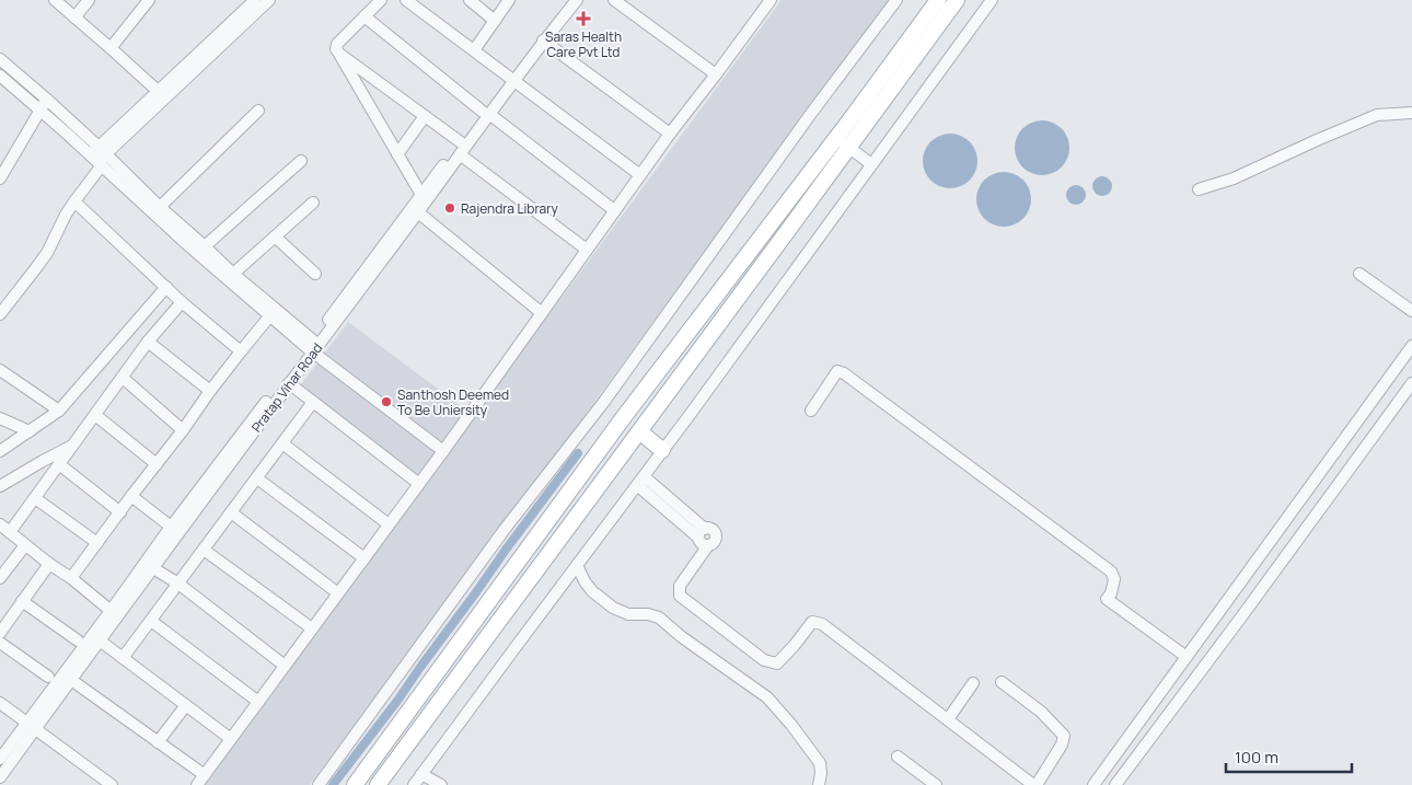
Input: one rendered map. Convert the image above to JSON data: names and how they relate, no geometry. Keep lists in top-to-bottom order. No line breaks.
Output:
{"streets":{"street":["Pratap Vihar Road"]},"places":{"health":["Saras Health Care Pvt Ltd"],"other":["Rajendra Library","Santhosh Deemed To Be Uniersity"]},"scale_bar":"100 m"}
